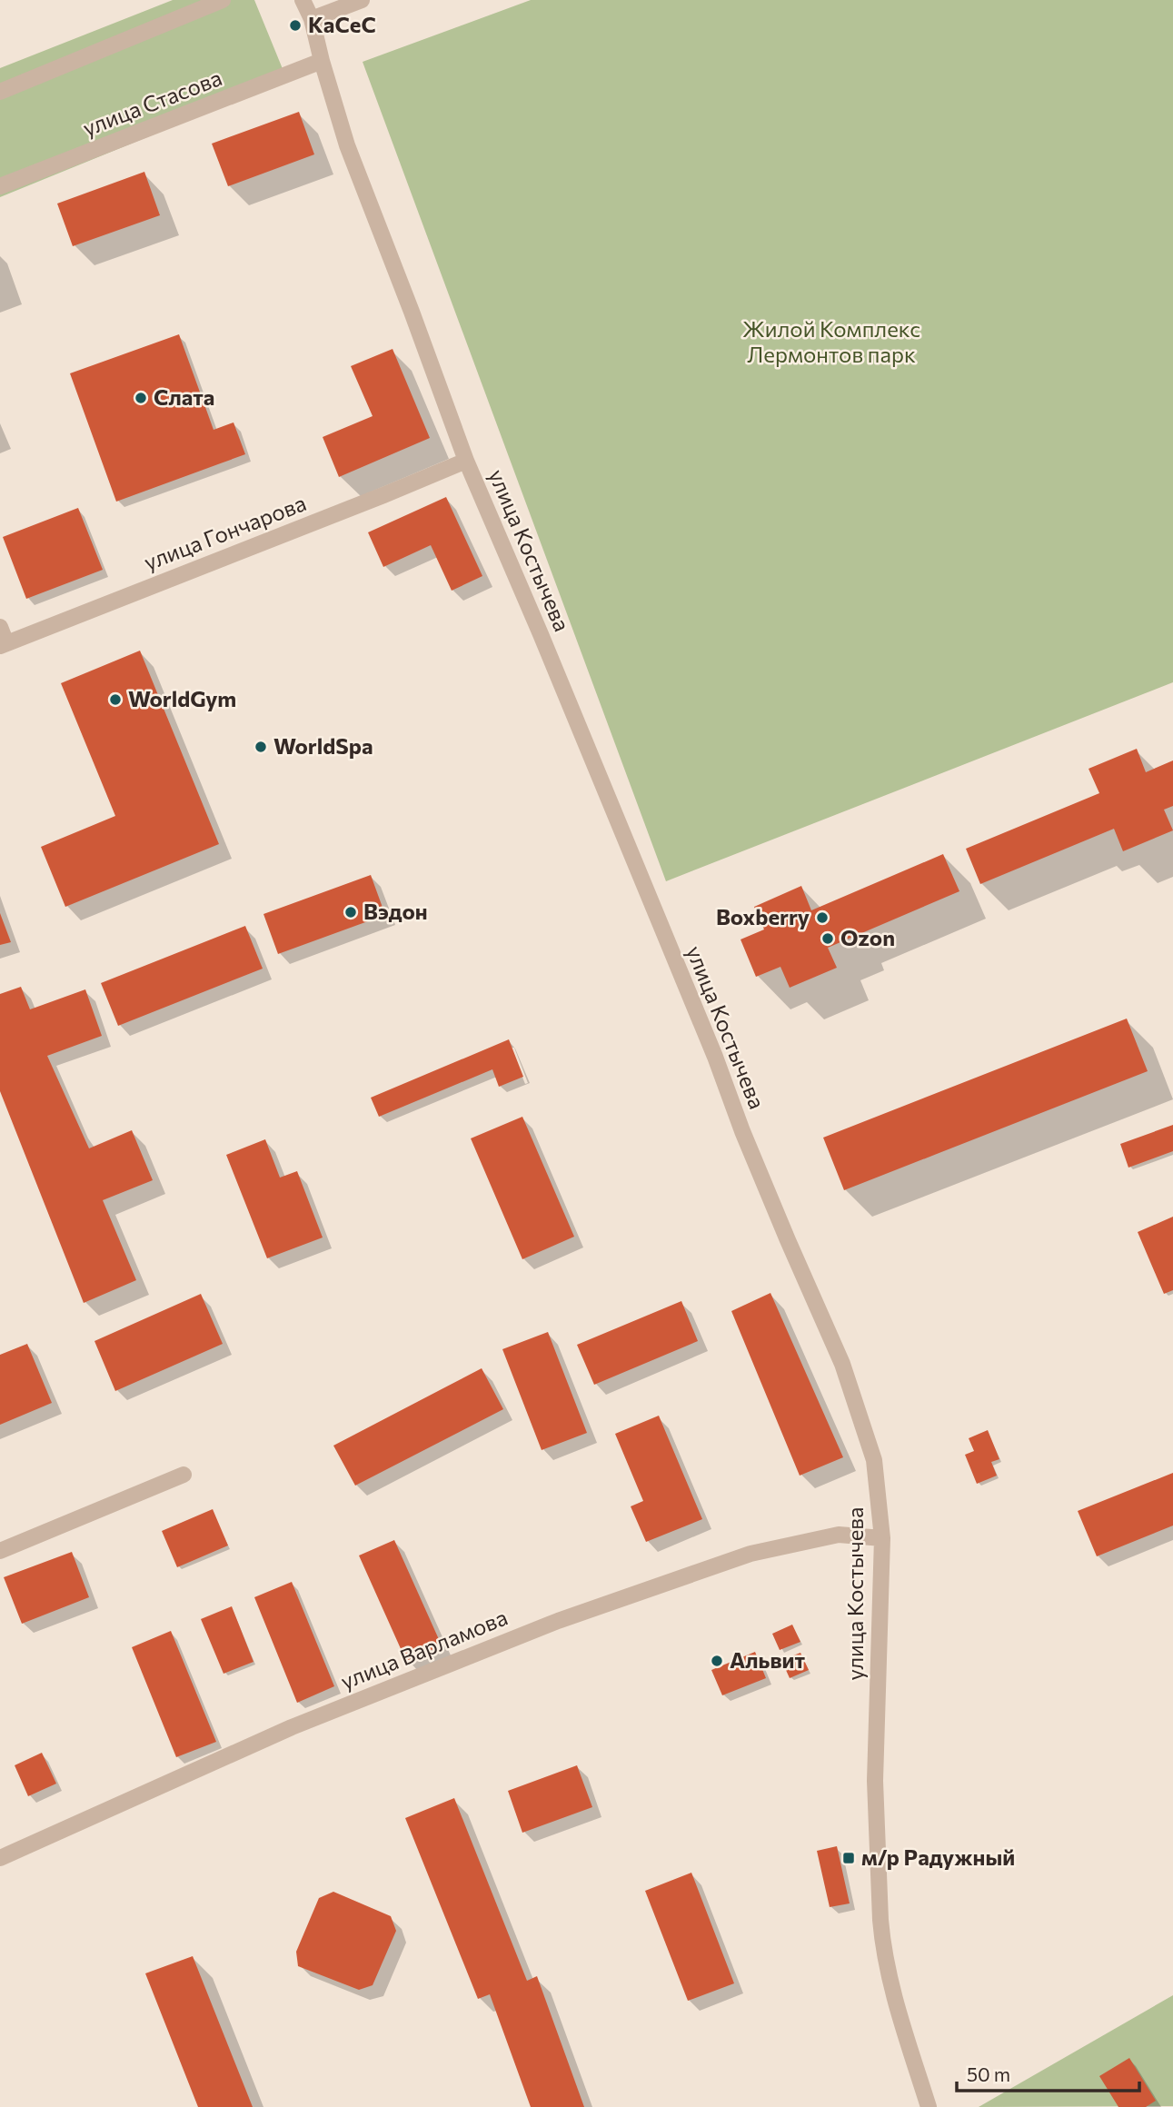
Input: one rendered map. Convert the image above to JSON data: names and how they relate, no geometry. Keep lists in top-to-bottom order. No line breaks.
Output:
{"streets":{"street":["улица Стасова","улица Гончарова","улица Костычева","улица Варламова"]},"crossings":[["улица Стасова","улица Костычева"],["улица Гончарова","улица Костычева"],["улица Костычева","улица Варламова"]],"parks":["Жилой Комплекс Лермонтов парк"],"places":{"other":["KaCeC","Слата","WorldGym","WorldSpa","Вэдон","Boxberry","Ozon","Альвит"],"transit":["м/р Радужный"]},"scale_bar":"50 m"}
